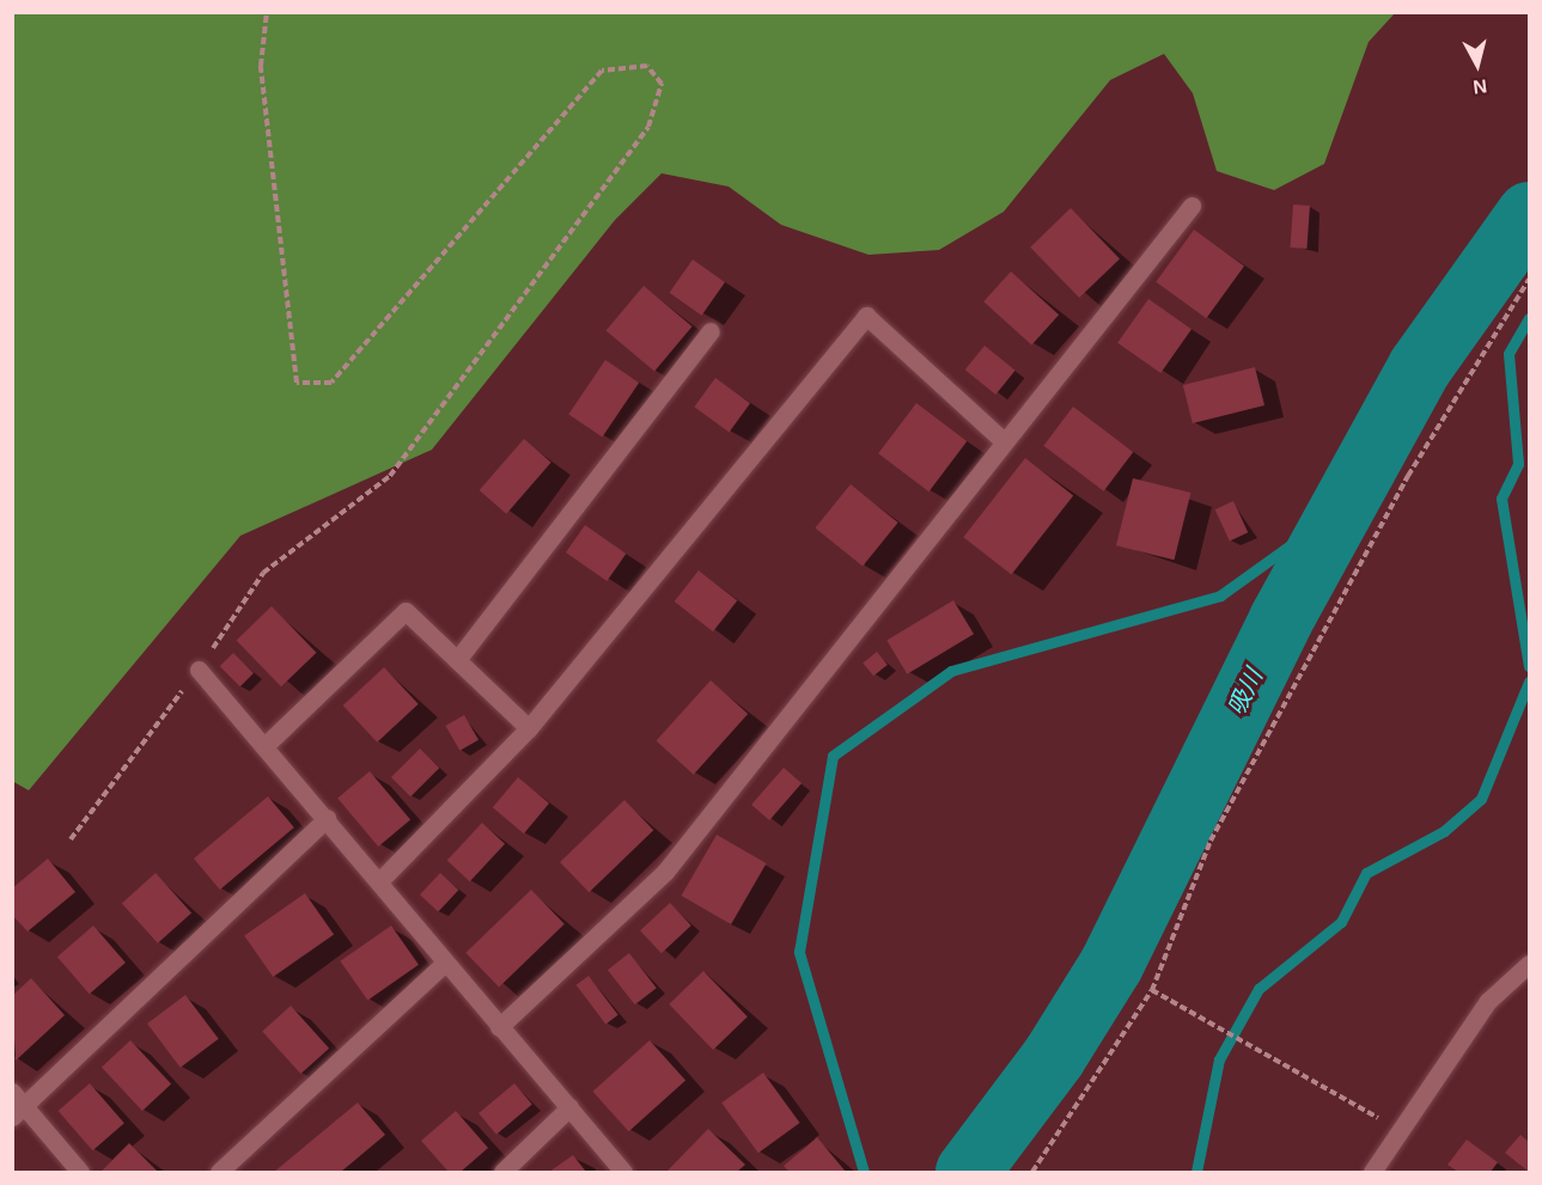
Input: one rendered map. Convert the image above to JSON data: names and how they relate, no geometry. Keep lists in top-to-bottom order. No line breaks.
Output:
{"water":["吸川"],"north":"bottom"}
